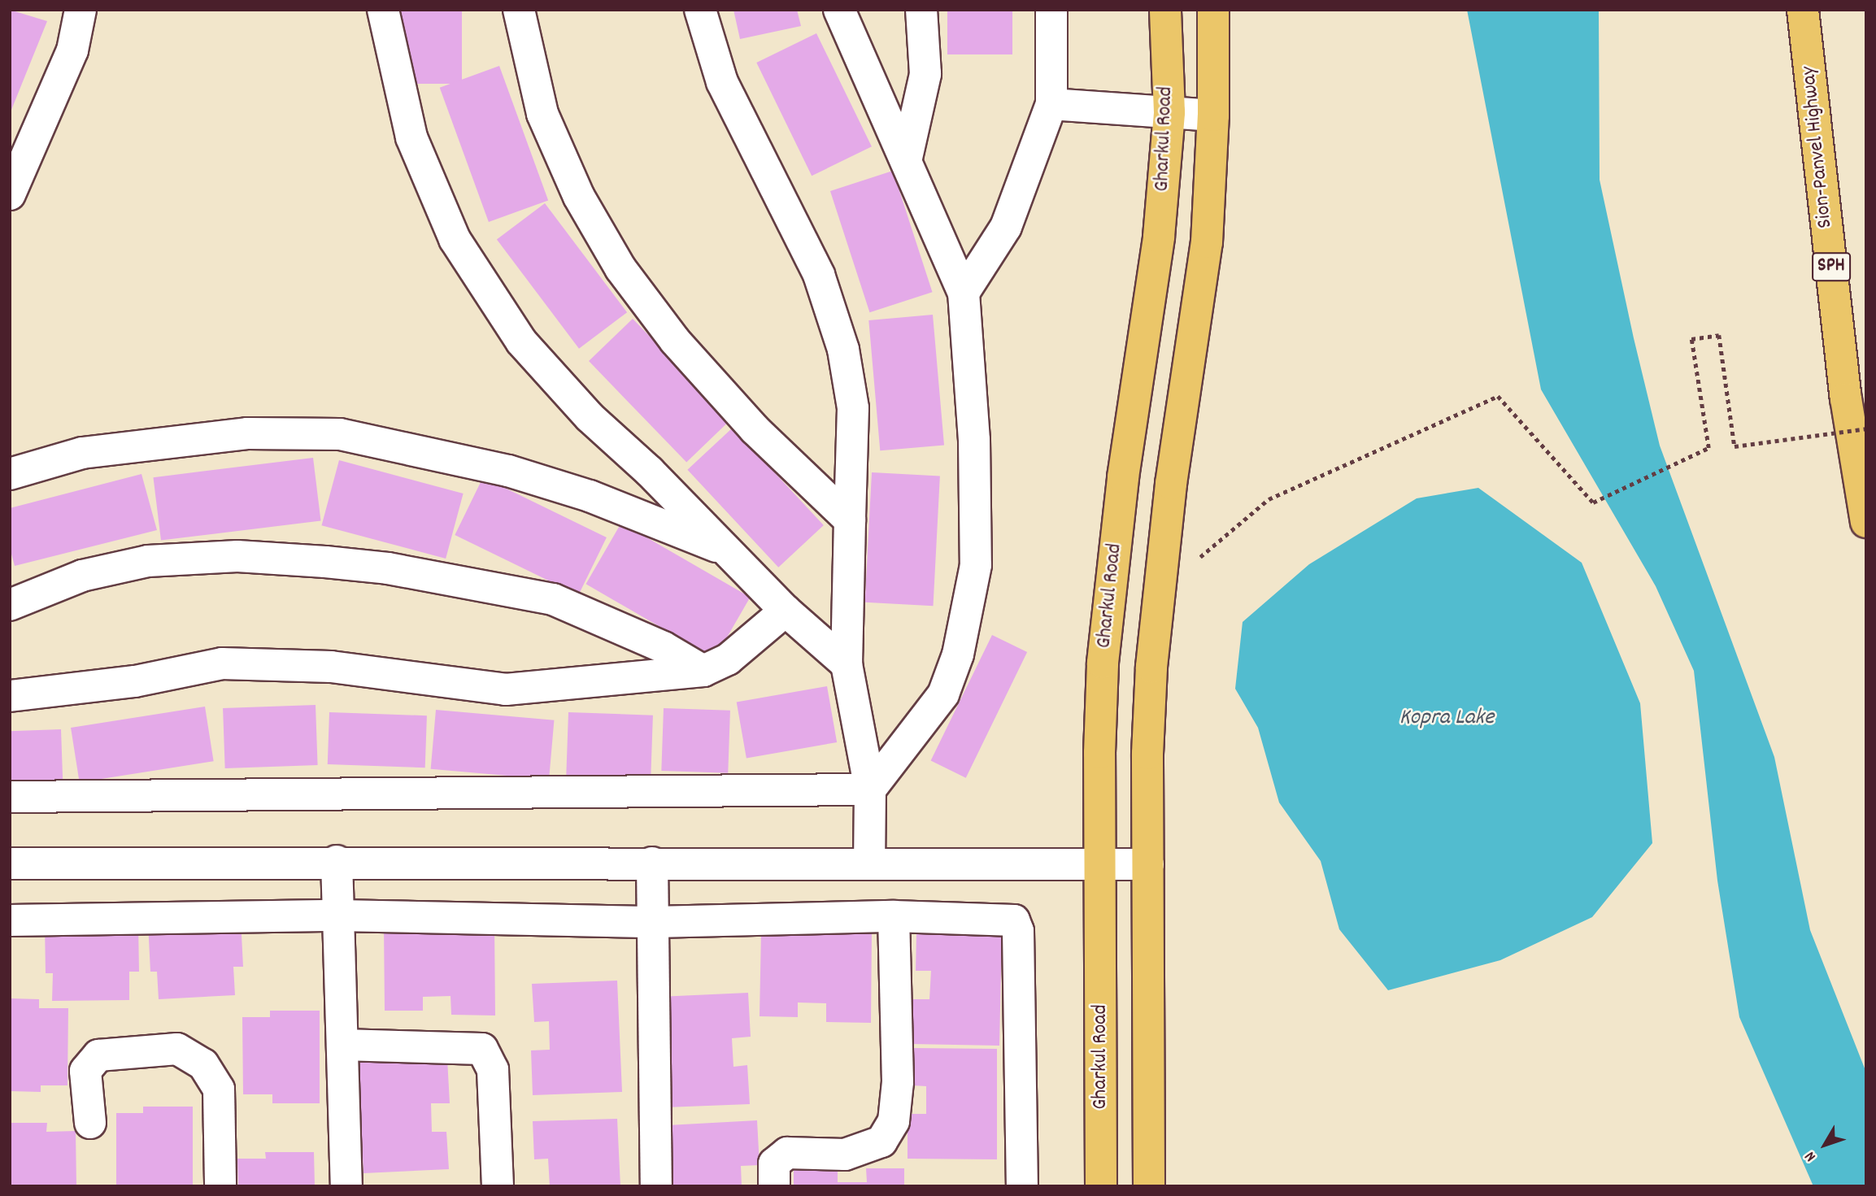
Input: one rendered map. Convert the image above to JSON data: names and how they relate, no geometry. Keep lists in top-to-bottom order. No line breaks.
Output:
{"streets":{"main road":["Gharkul Road","Sion-Panvel Highway","SPH"]},"water":["Kopra Lake"],"north":"bottom left"}
